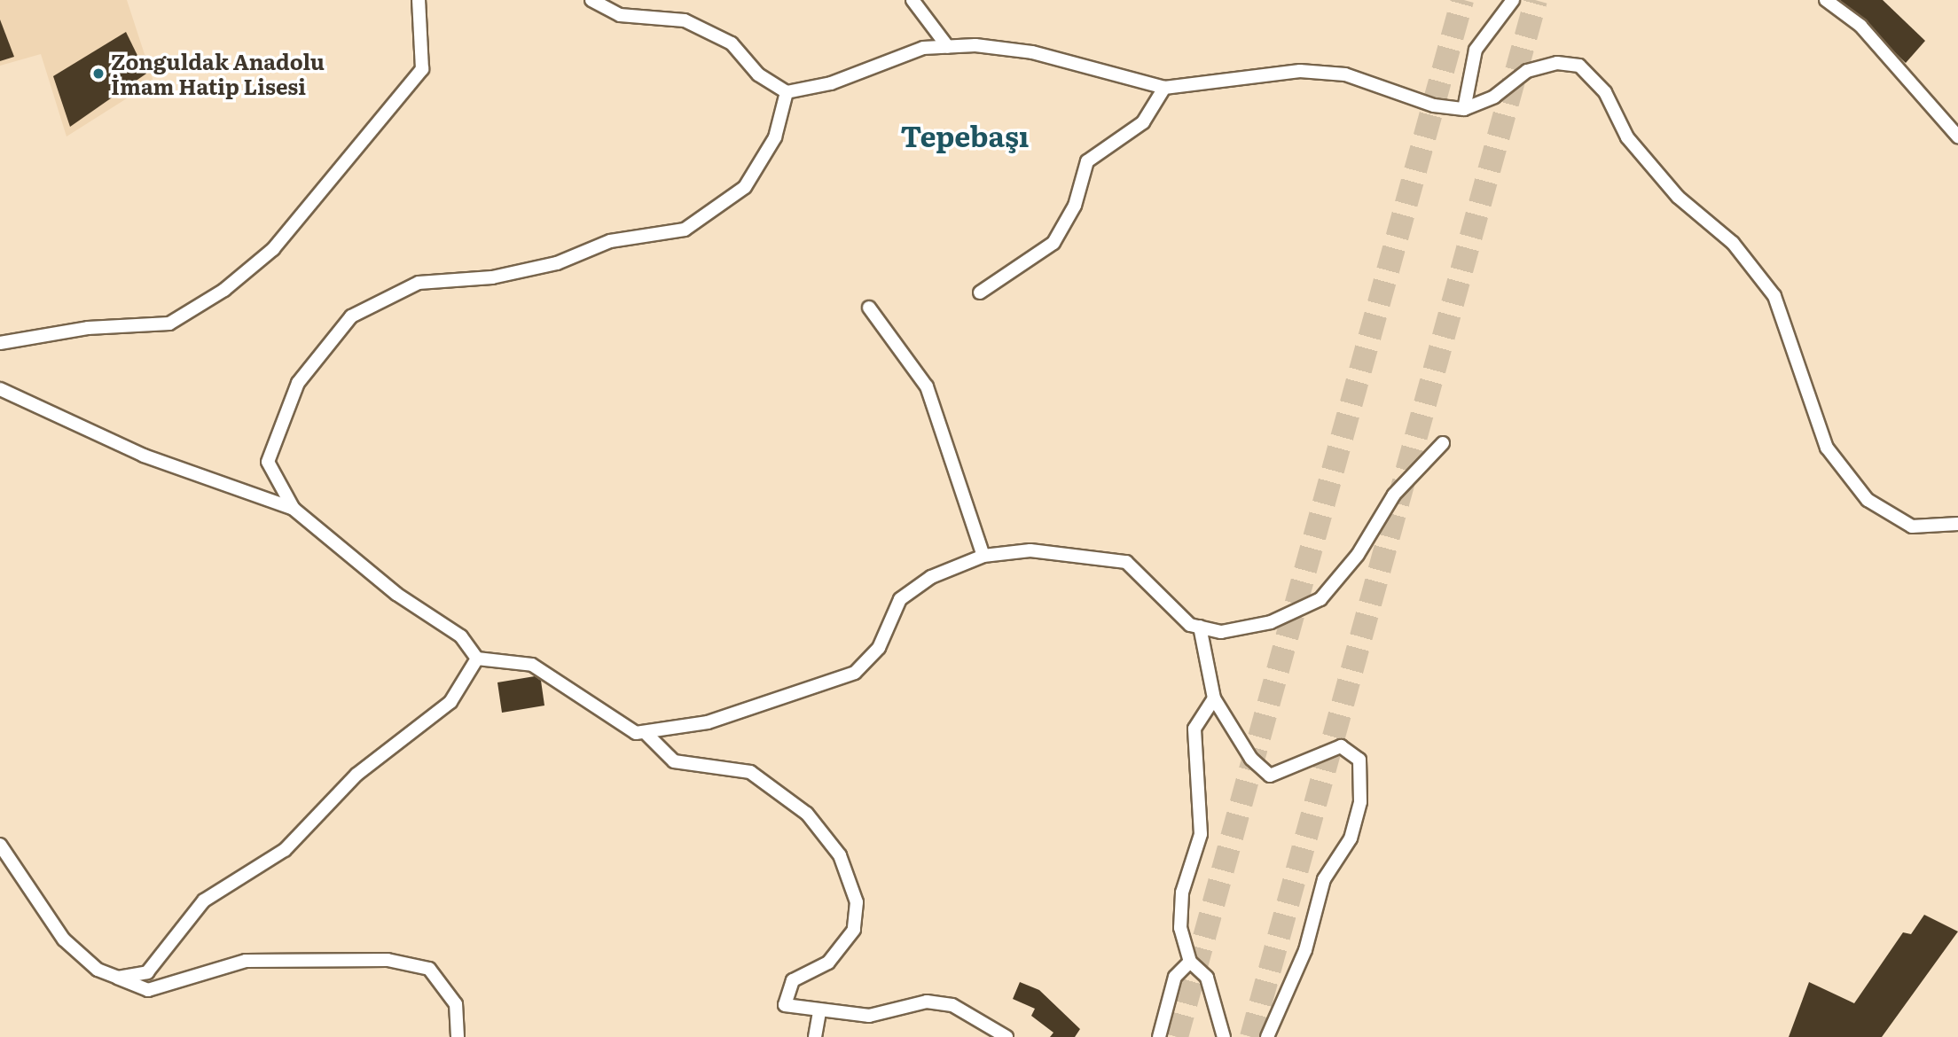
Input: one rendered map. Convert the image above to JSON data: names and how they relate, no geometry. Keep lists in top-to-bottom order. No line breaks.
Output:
{"districts":["Tepebaşı"],"places":["Zonguldak Anadolu İmam Hatip Lisesi"]}
